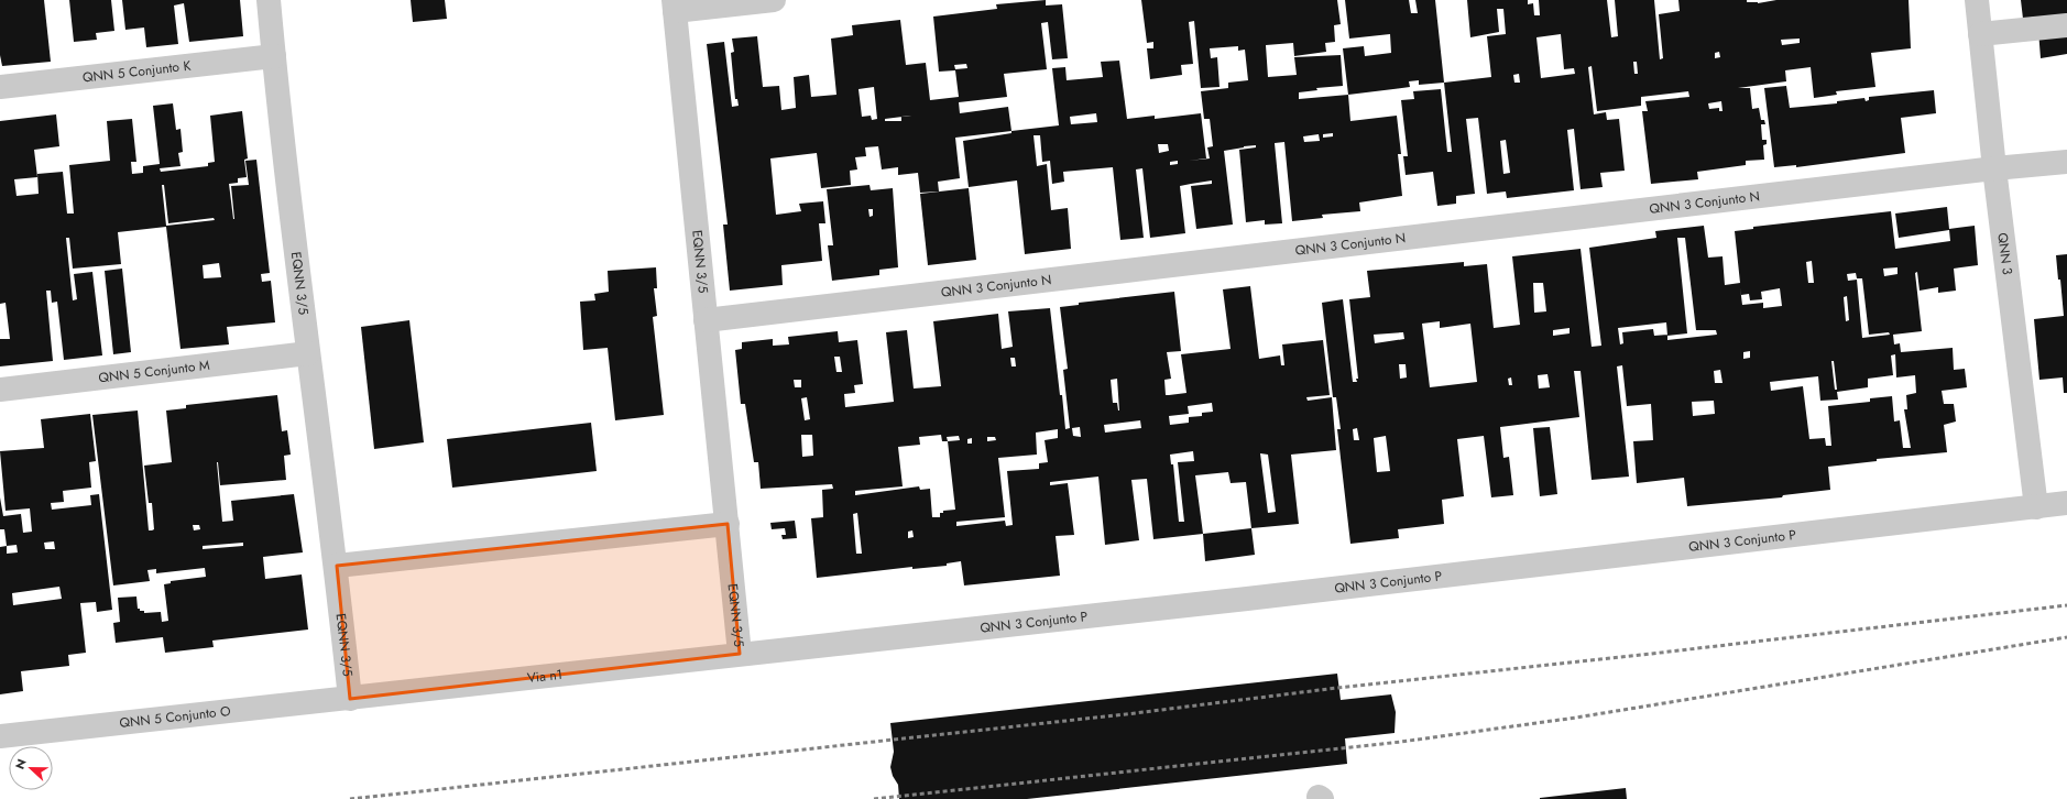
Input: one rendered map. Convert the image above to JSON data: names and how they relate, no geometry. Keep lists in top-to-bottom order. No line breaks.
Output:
{"streets":{"street":["QNN 5 Conjunto K","QNN 3 Conjunto N","QNN 3","EQNN 3/5","QNN 5 Conjunto M","QNN 3 Conjunto P","Via n1","QNN 5 Conjunto O"]},"crossings":[["QNN 5 Conjunto K","EQNN 3/5"],["QNN 3 Conjunto N","QNN 3"],["QNN 3 Conjunto N","EQNN 3/5"],["QNN 3","QNN 3 Conjunto P"],["EQNN 3/5","QNN 5 Conjunto M"],["EQNN 3/5","QNN 3 Conjunto P"],["EQNN 3/5","Via n1"],["EQNN 3/5","QNN 5 Conjunto O"],["QNN 3 Conjunto P","Via n1"],["Via n1","QNN 5 Conjunto O"]],"north":"left"}
